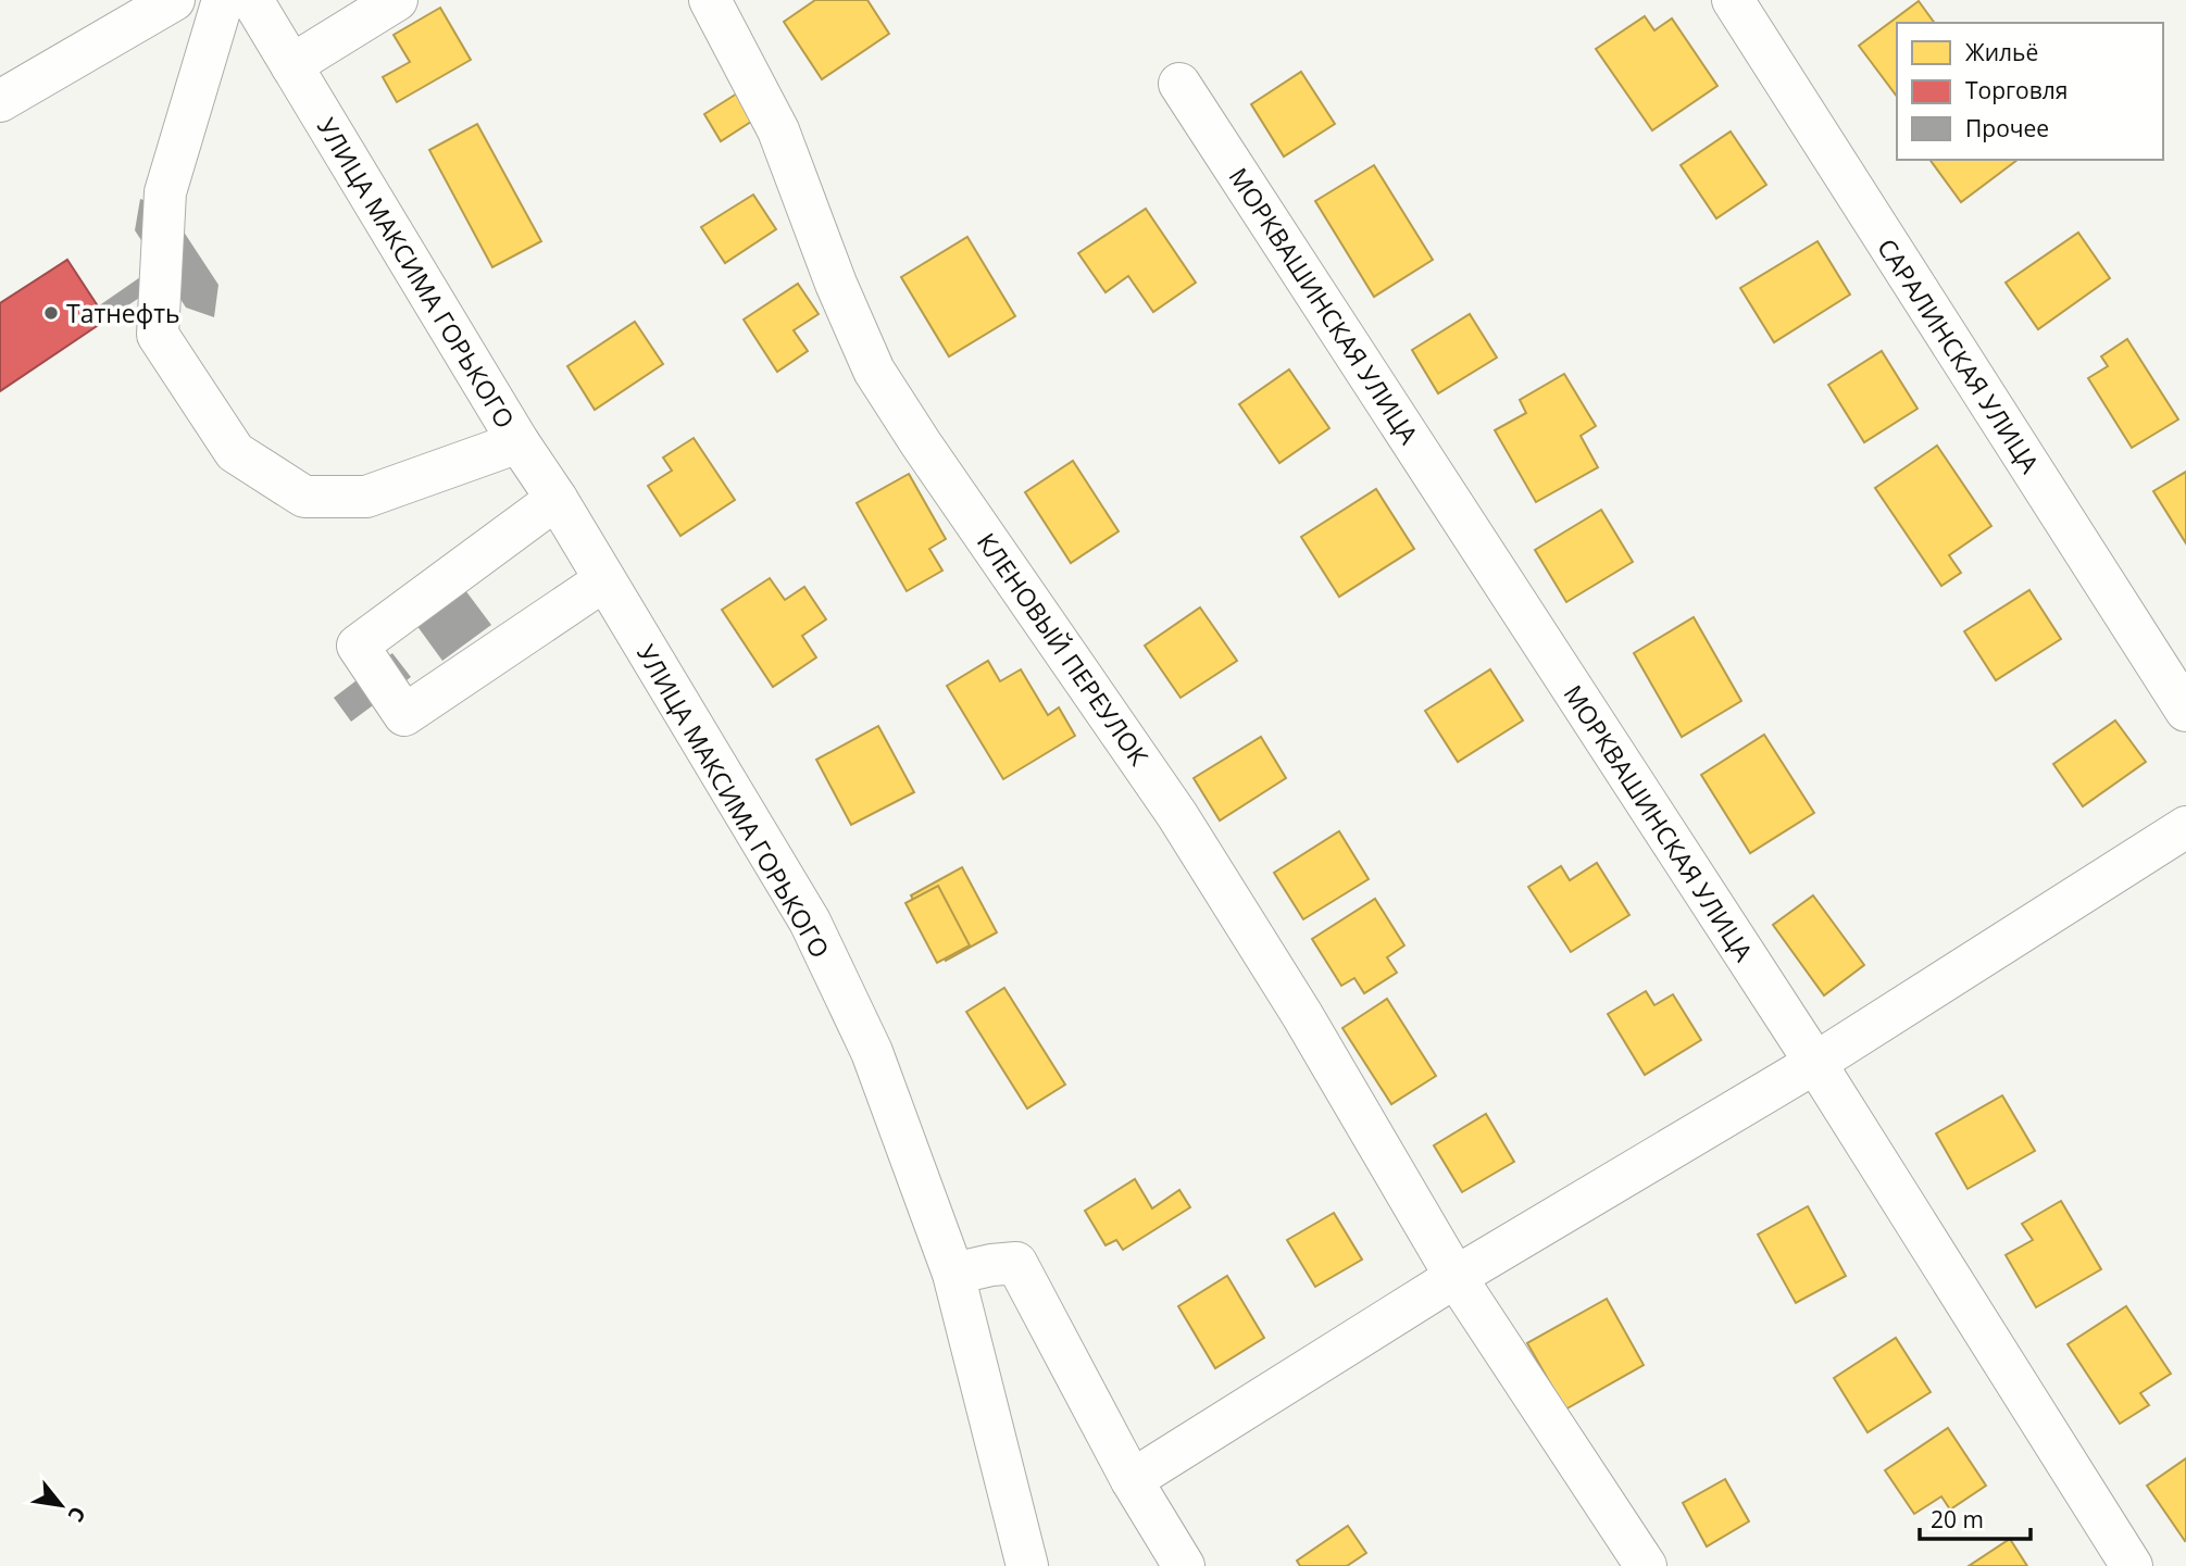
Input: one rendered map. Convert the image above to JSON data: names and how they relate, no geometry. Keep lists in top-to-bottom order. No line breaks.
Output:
{"streets":{"street":["УЛИЦА МАКСИМА ГОРЬКОГО","МОРКВАШИНСКАЯ УЛИЦА","САРАЛИНСКАЯ УЛИЦА","КЛЕНОВЫЙ ПЕРЕУЛОК"]},"places":["Татнефть"],"legend":["Жильё","Торговля","Прочее"],"scale_bar":"20 m","north":"bottom right"}
